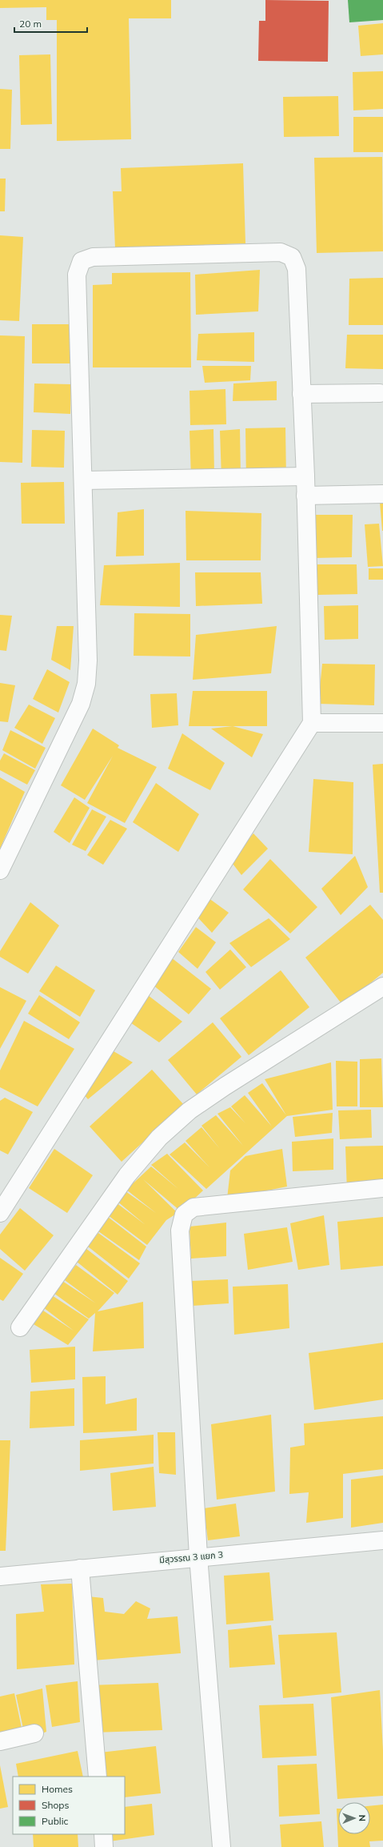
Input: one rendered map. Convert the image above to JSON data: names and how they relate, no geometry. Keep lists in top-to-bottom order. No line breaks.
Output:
{"streets":{"street":["มีสุวรรณ 3 แยก 3"]},"legend":["Homes","Shops","Public"],"scale_bar":"20 m","north":"right"}
